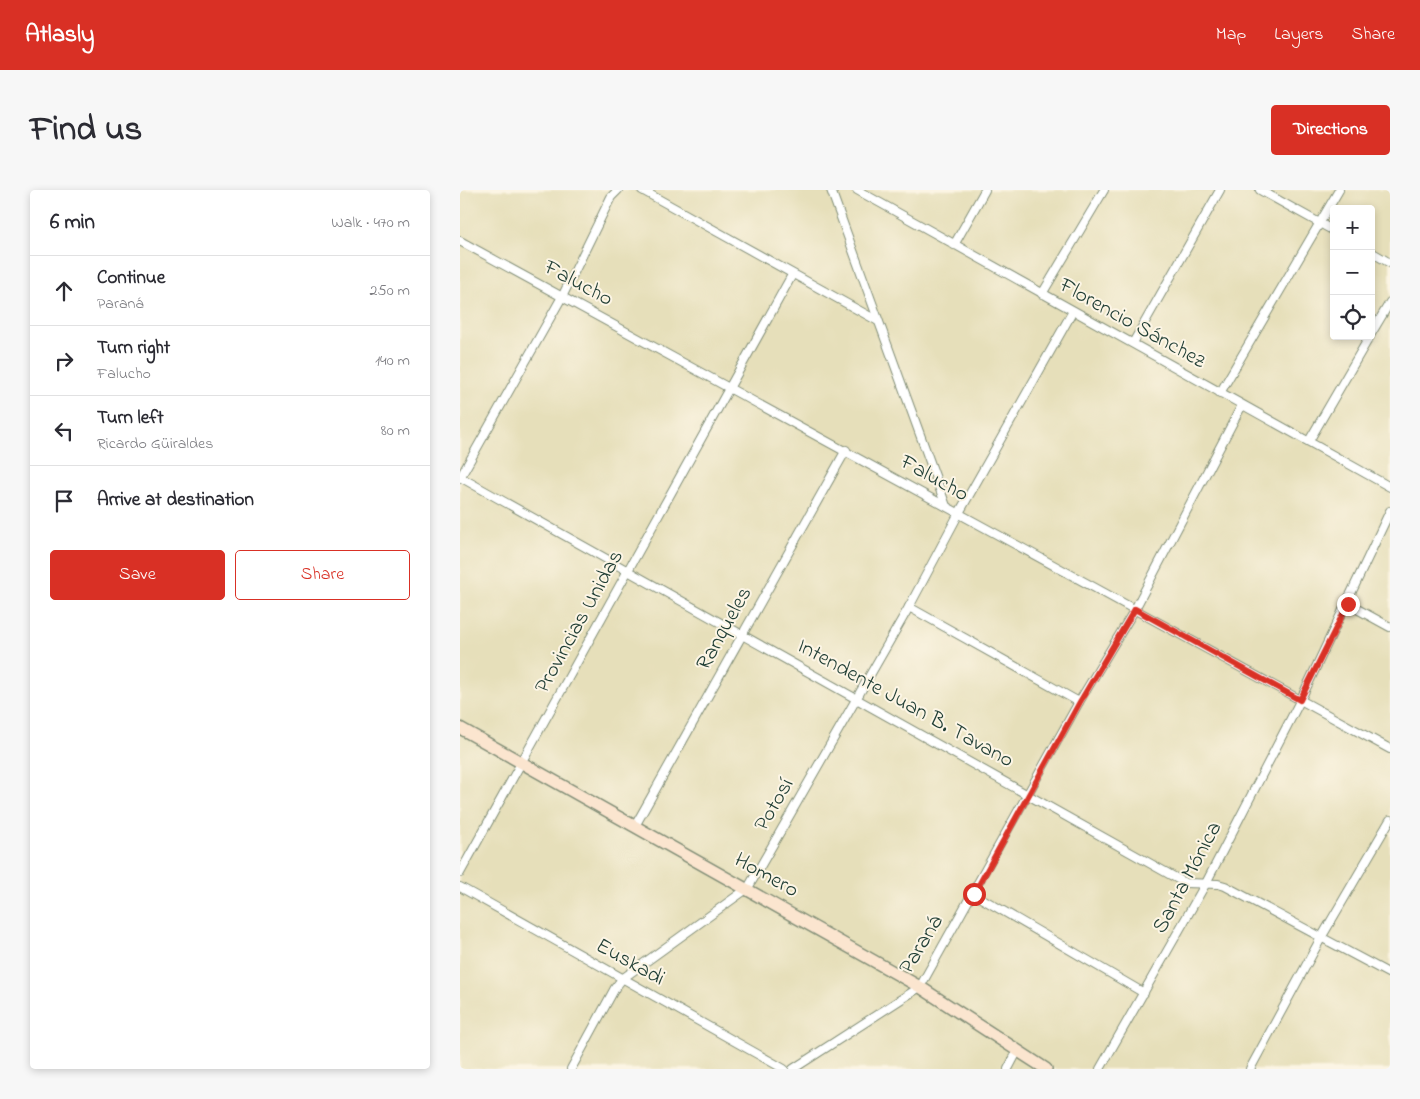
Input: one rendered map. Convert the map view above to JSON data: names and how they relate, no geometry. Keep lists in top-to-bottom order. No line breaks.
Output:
{"streets":{"main road":["Homero"],"street":["Falucho","Florencio Sánchez","Provincias Unidas","Ranqueles","Intendente Juan B. Tavano","Potosí","Santa Mónica","Paraná","Euskadi"]},"crossings":[["Falucho","Provincias Unidas"],["Falucho","Ranqueles"],["Falucho","Potosí"],["Falucho","Santa Mónica"],["Falucho","Paraná"],["Florencio Sánchez","Potosí"],["Florencio Sánchez","Paraná"],["Provincias Unidas","Intendente Juan B. Tavano"],["Provincias Unidas","Homero"],["Ranqueles","Intendente Juan B. Tavano"],["Ranqueles","Homero"],["Intendente Juan B. Tavano","Potosí"],["Intendente Juan B. Tavano","Santa Mónica"],["Intendente Juan B. Tavano","Paraná"],["Potosí","Homero"],["Potosí","Euskadi"],["Homero","Paraná"]],"page":{"header":"Atlasly","nav":["Map","Layers","Share"],"title":"Find us","buttons":["Directions",["Save","Share"]],"heading":["6 min","Walk · 470 m"],"map_buttons":["+","−"],"list":[["Continue","Paraná","250 m"],["Turn right","Falucho","140 m"],["Turn left","Ricardo Güiraldes","80 m"],"Arrive at destination"]}}
